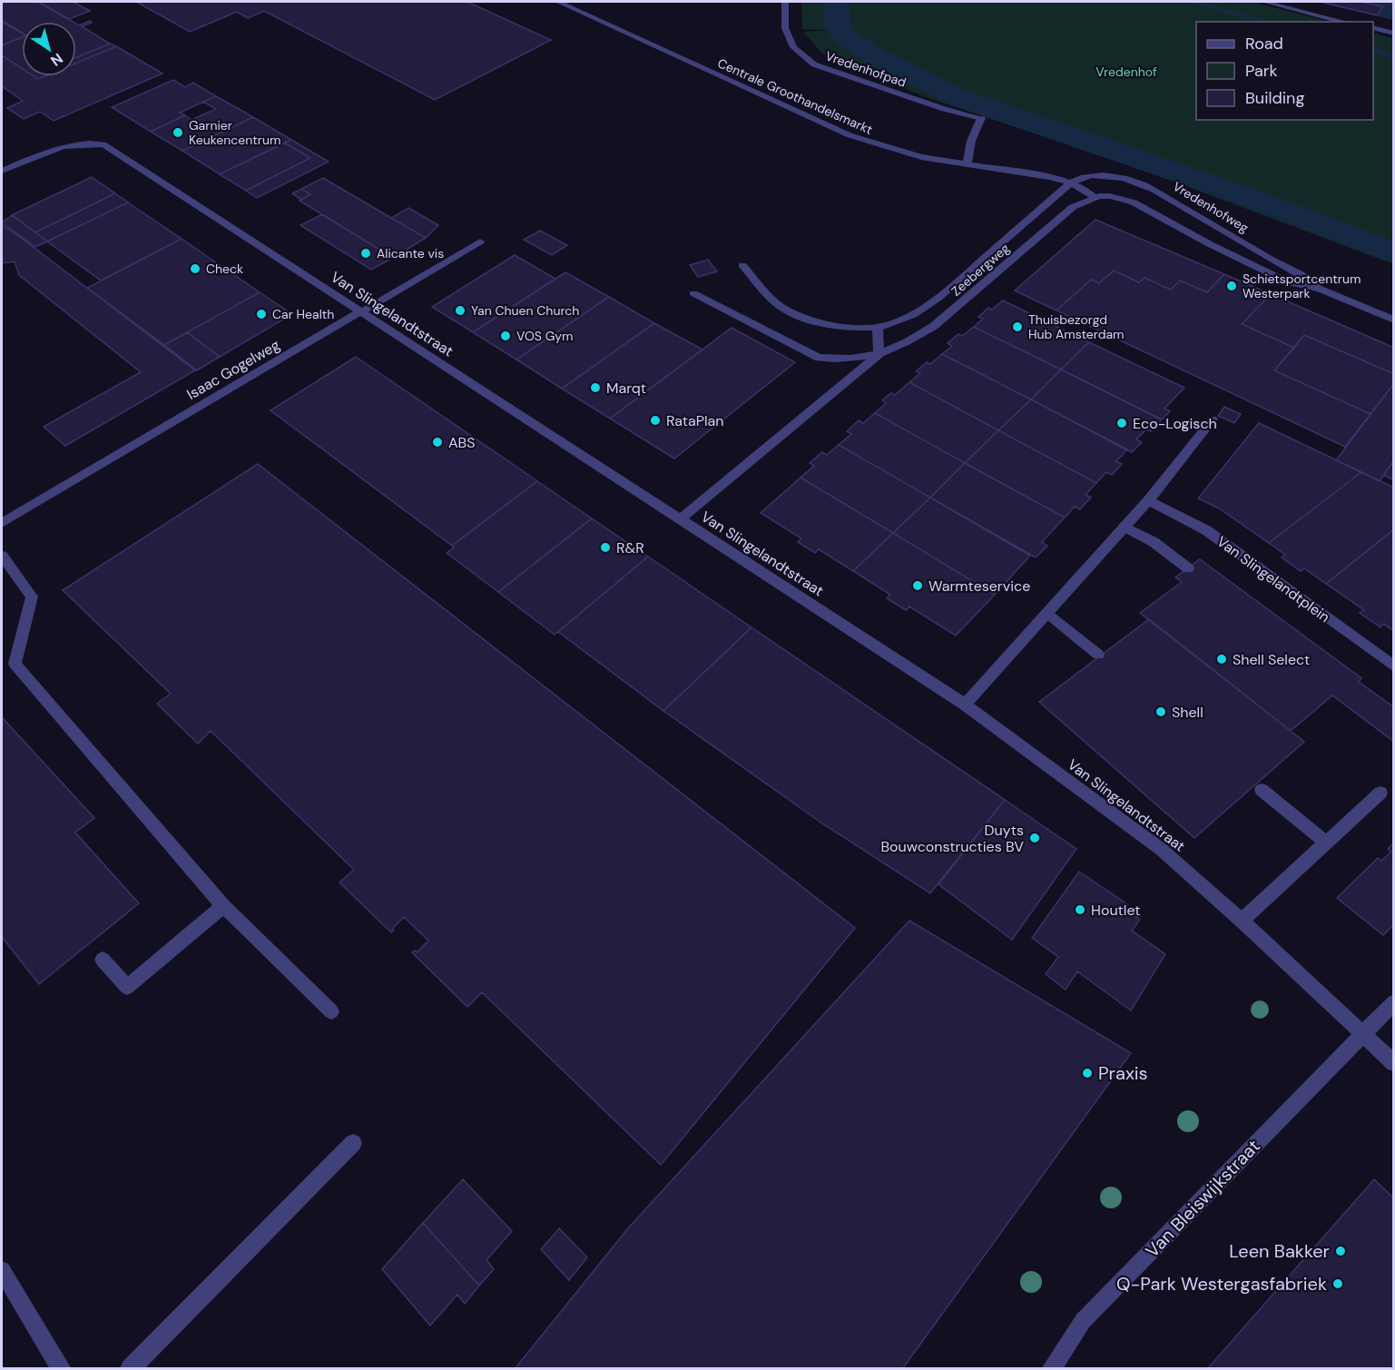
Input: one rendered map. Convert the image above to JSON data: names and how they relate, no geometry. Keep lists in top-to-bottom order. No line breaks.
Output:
{"streets":{"street":["Vredenhofpad","Centrale Groothandelsmarkt","Vredenhofweg","Zeebergweg","Van Slingelandtstraat","Isaac Gogelweg","Van Slingelandtplein","Van Bleiswijkstraat"]},"crossings":[["Vredenhofpad","Centrale Groothandelsmarkt"],["Centrale Groothandelsmarkt","Vredenhofweg"],["Centrale Groothandelsmarkt","Zeebergweg"],["Vredenhofweg","Zeebergweg"],["Zeebergweg","Van Slingelandtstraat"],["Van Slingelandtstraat","Isaac Gogelweg"],["Van Slingelandtstraat","Van Bleiswijkstraat"]],"parks":["Vredenhof"],"places":["Garnier Keukencentrum","Alicante vis","Check","Schietsportcentrum Westerpark","Yan Chuen Church","Car Health","Thuisbezorgd Hub Amsterdam","VOS Gym","Marqt","RataPlan","Eco-Logisch","ABS","R&R","Warmteservice","Shell Select","Shell","Duyts Bouwconstructies BV","Houtlet","Praxis","Leen Bakker","Q-Park Westergasfabriek"],"legend":["Road","Park","Building"],"north":"bottom right"}
